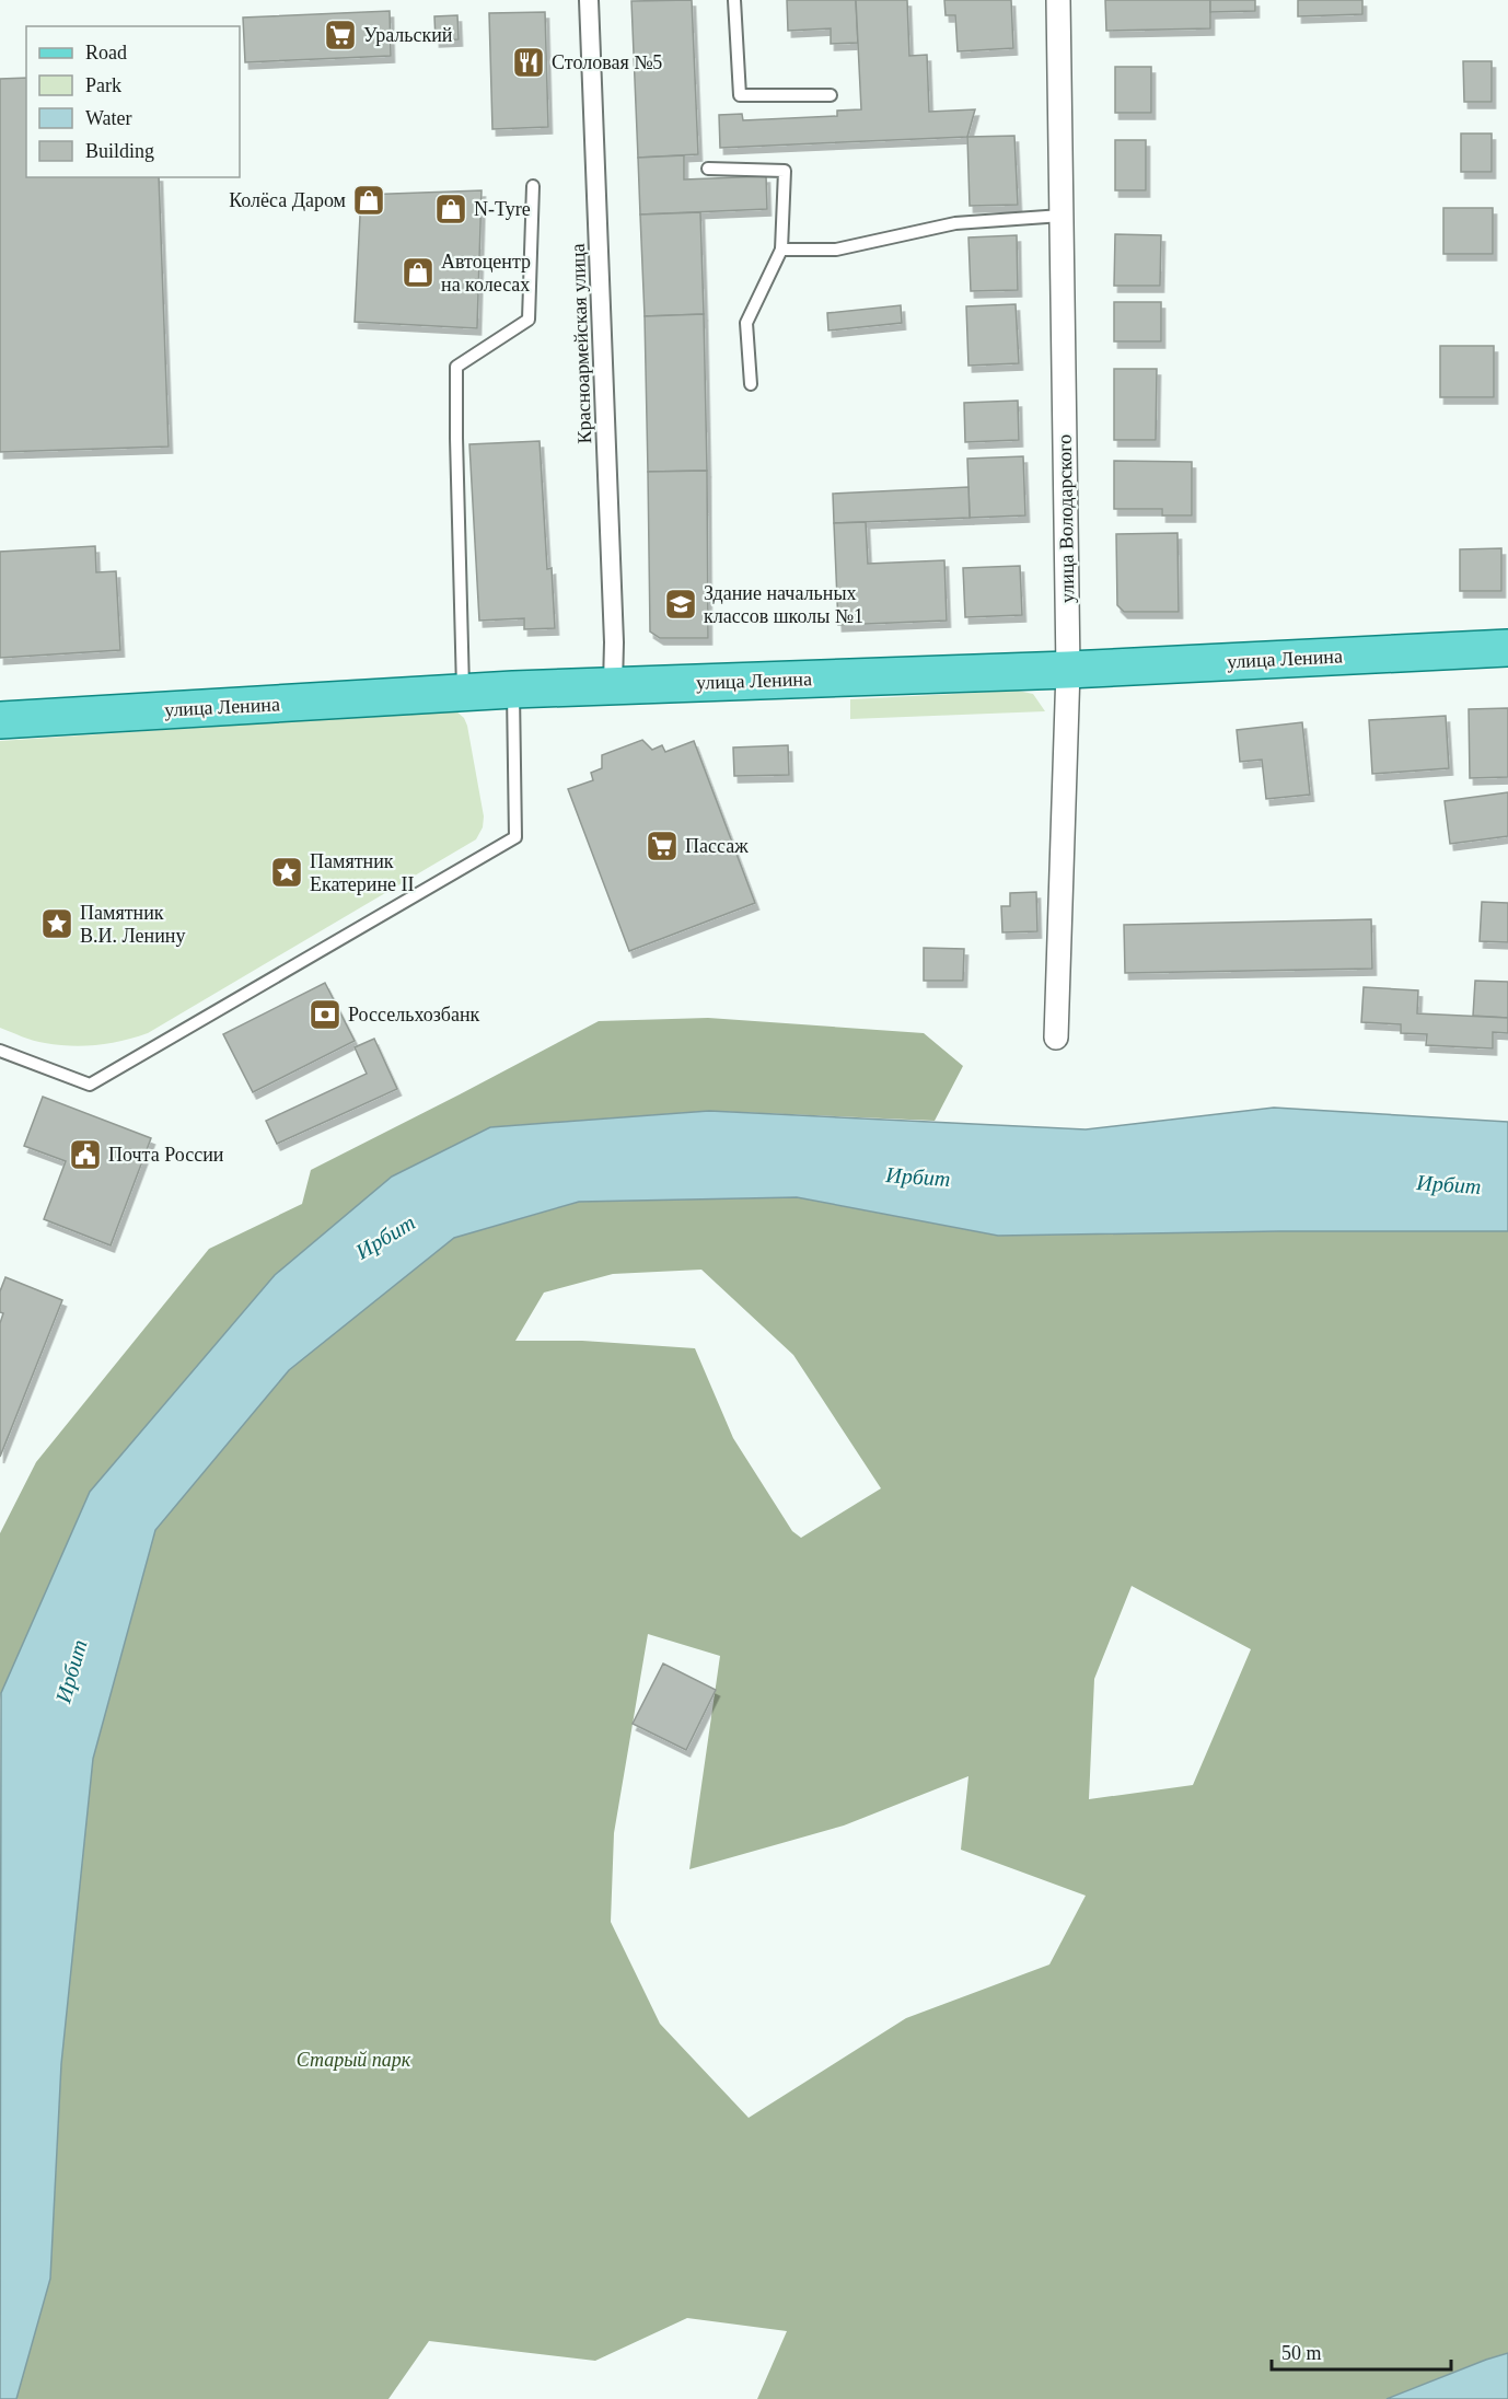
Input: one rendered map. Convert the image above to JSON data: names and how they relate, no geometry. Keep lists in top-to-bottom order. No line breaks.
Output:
{"streets":{"main road":["улица Ленина"],"street":["Красноармейская улица","улица Володарского"]},"crossings":[["Красноармейская улица","улица Ленина"],["улица Володарского","улица Ленина"]],"water":["Ирбит"],"parks":["Старый парк"],"places":{"supermarket":["Уральский","Пассаж"],"restaurant":["Столовая №5"],"shop":["Колёса Даром","N-Tyre","Автоцентр на колесах"],"school or university":["Здание начальных классов школы №1"],"place":["Памятник Екатерине II","Памятник В.И. Ленину"],"bank":["Россельхозбанк"],"public building":["Почта России"]},"legend":["Road","Park","Water","Building"],"scale_bar":"50 m"}
